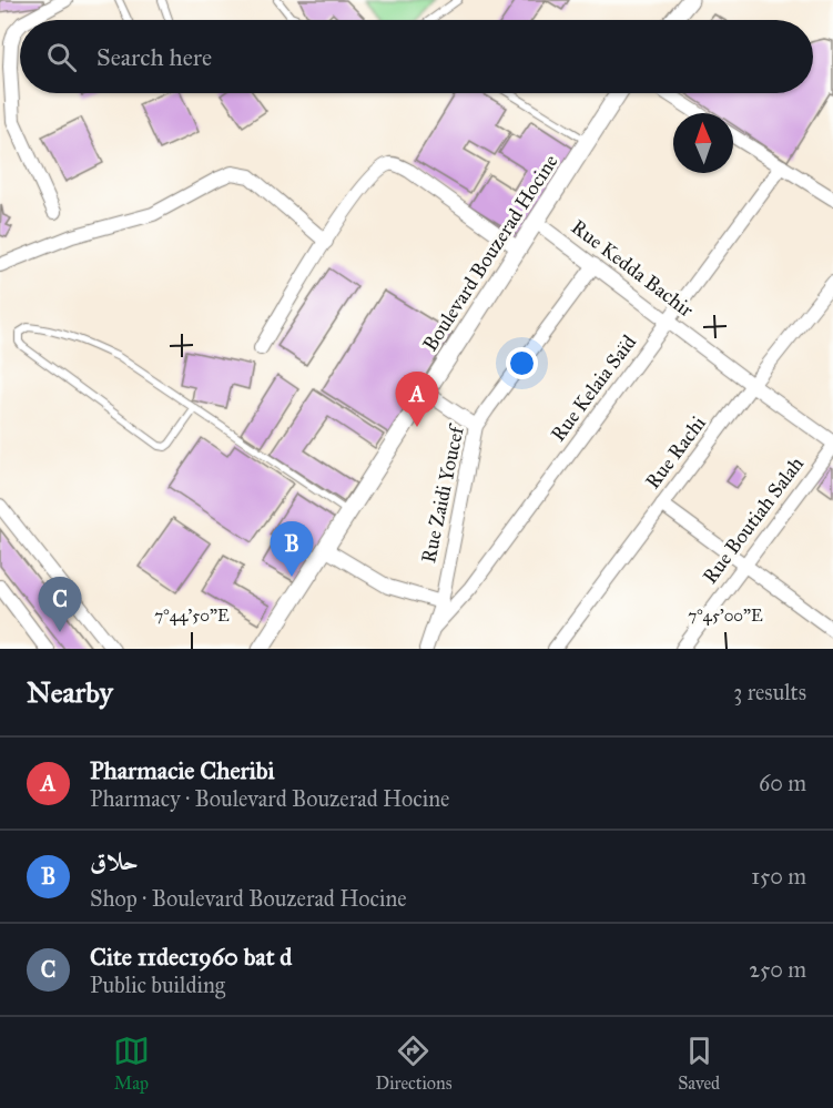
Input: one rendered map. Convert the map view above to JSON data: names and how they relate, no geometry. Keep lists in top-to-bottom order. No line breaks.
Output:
{"streets":{"street":["Boulevard Bouzerad Hocine","Rue Kedda Bachir","Rue Kelaia Saïd","Rue Rachi","Rue Zaidi Youcef","Rue Boutiah Salah"]},"crossings":[["Boulevard Bouzerad Hocine","Rue Kedda Bachir"],["Rue Kedda Bachir","Rue Kelaia Saïd"],["Rue Kedda Bachir","Rue Rachi"],["Rue Kedda Bachir","Rue Zaidi Youcef"],["Rue Kedda Bachir","Rue Boutiah Salah"],["Rue Kelaia Saïd","Rue Zaidi Youcef"]],"north":"top","page":{"search":"Search here","pins":["A","B","C"],"heading":["Nearby","3 results"],"list":[{"mark":"A","name":"Pharmacie Cheribi","note":"Pharmacy · Boulevard Bouzerad Hocine","value":"60 m"},{"mark":"B","name":"حلاق","note":"Shop · Boulevard Bouzerad Hocine","value":"150 m"},{"mark":"C","name":"Cite 11dec1960 bat d","note":"Public building","value":"250 m"}],"nav":["Map","Directions","Saved"]},"coordinates":["7°44'50\"E","7°45'00\"E"]}
